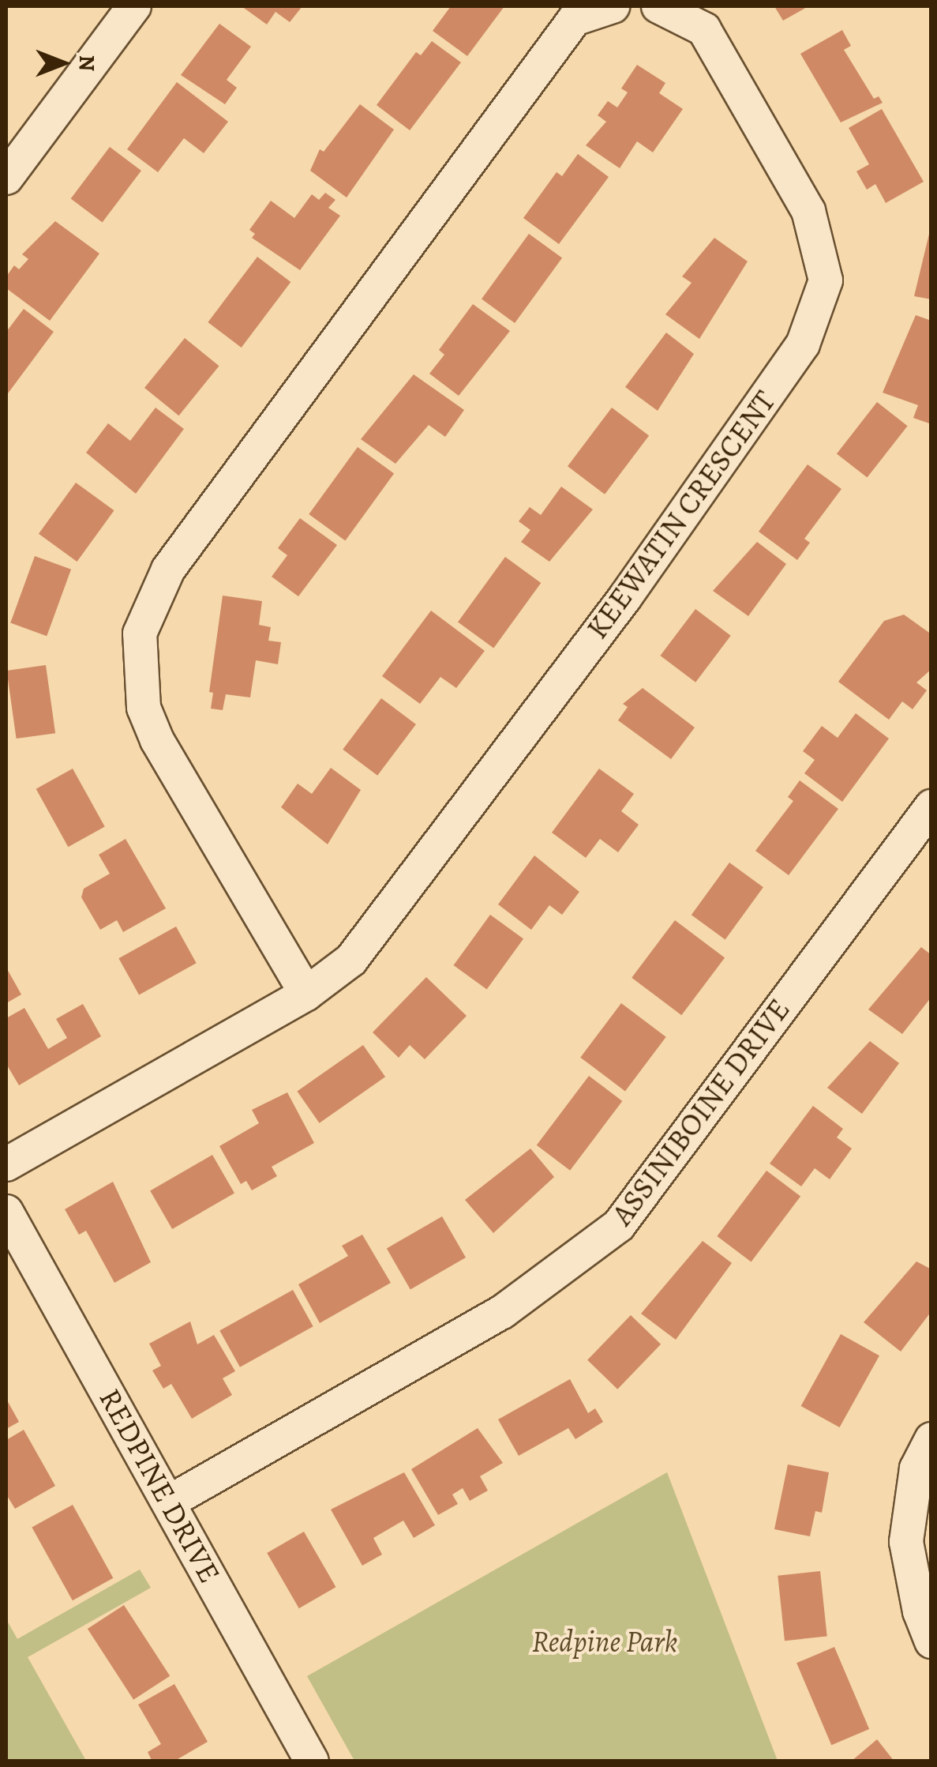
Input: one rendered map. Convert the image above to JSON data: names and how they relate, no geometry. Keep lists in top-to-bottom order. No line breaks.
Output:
{"streets":{"street":["KEEWATIN CRESCENT","ASSINIBOINE DRIVE","REDPINE DRIVE"]},"crossings":[["ASSINIBOINE DRIVE","REDPINE DRIVE"]],"parks":["Redpine Park"],"north":"right"}
